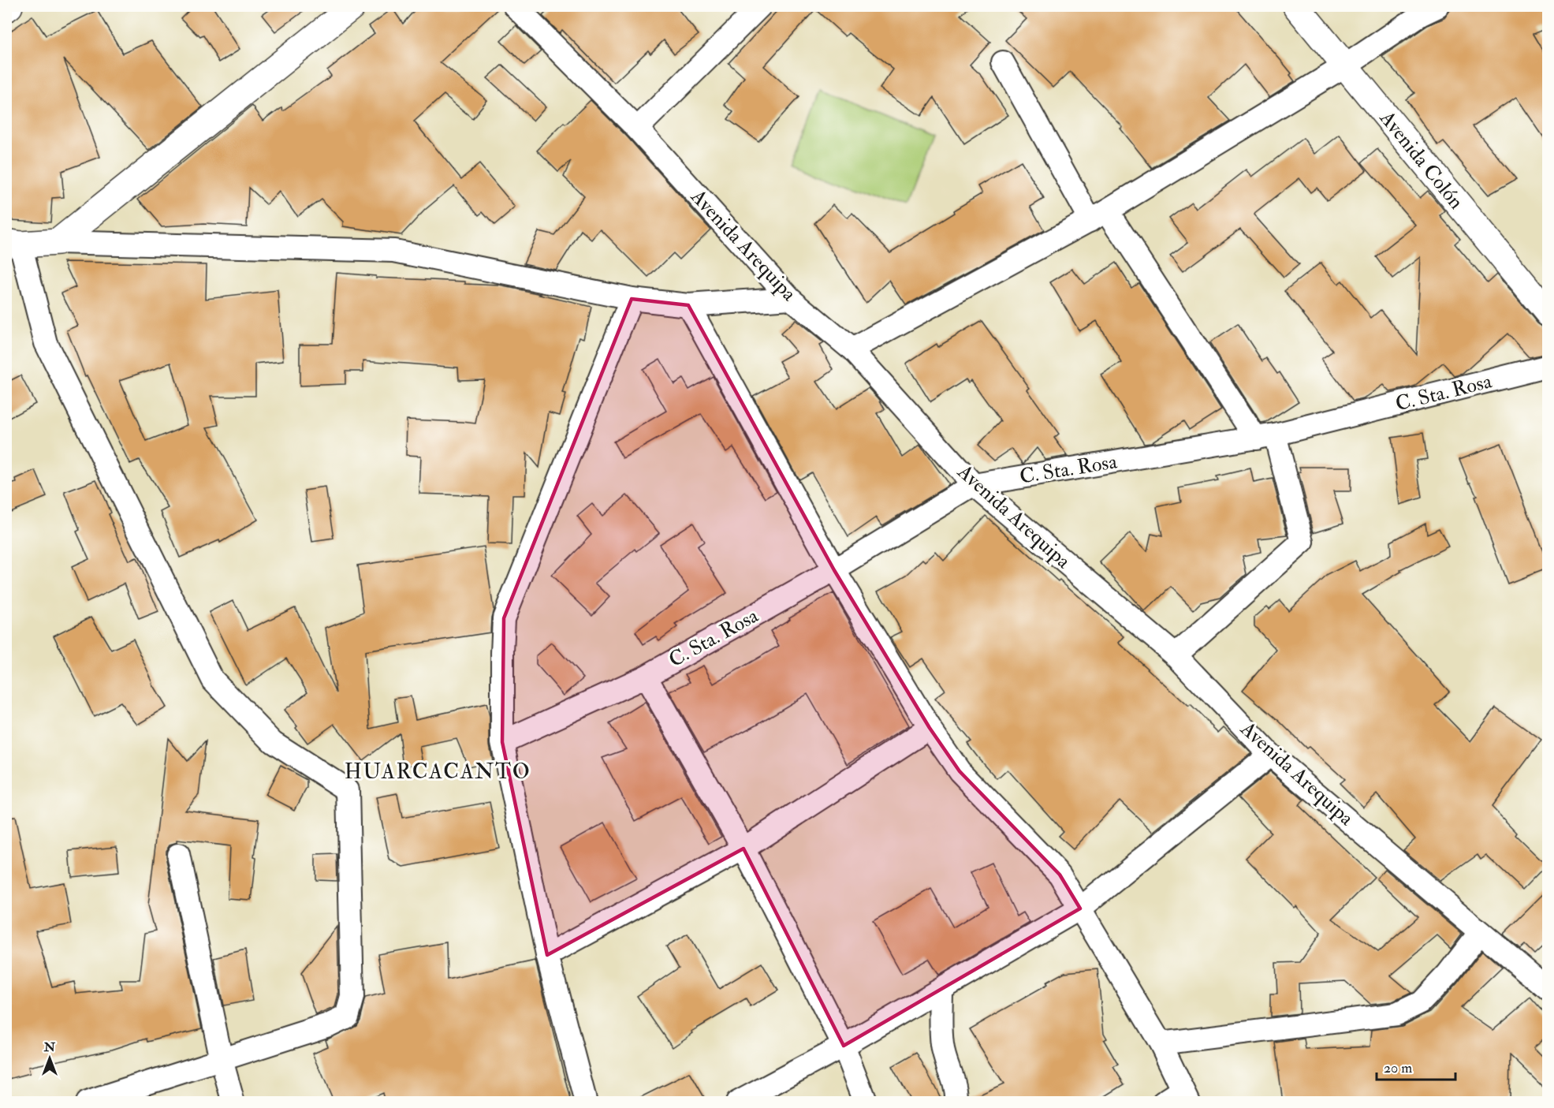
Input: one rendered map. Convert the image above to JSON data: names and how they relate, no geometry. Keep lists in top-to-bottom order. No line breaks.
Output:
{"streets":{"main road":["Avenida Colón"],"street":["Avenida Arequipa","C. Sta. Rosa"]},"crossings":[["Avenida Arequipa","C. Sta. Rosa"]],"districts":["HUARCACANTO"],"scale_bar":"20 m","north":"top"}
